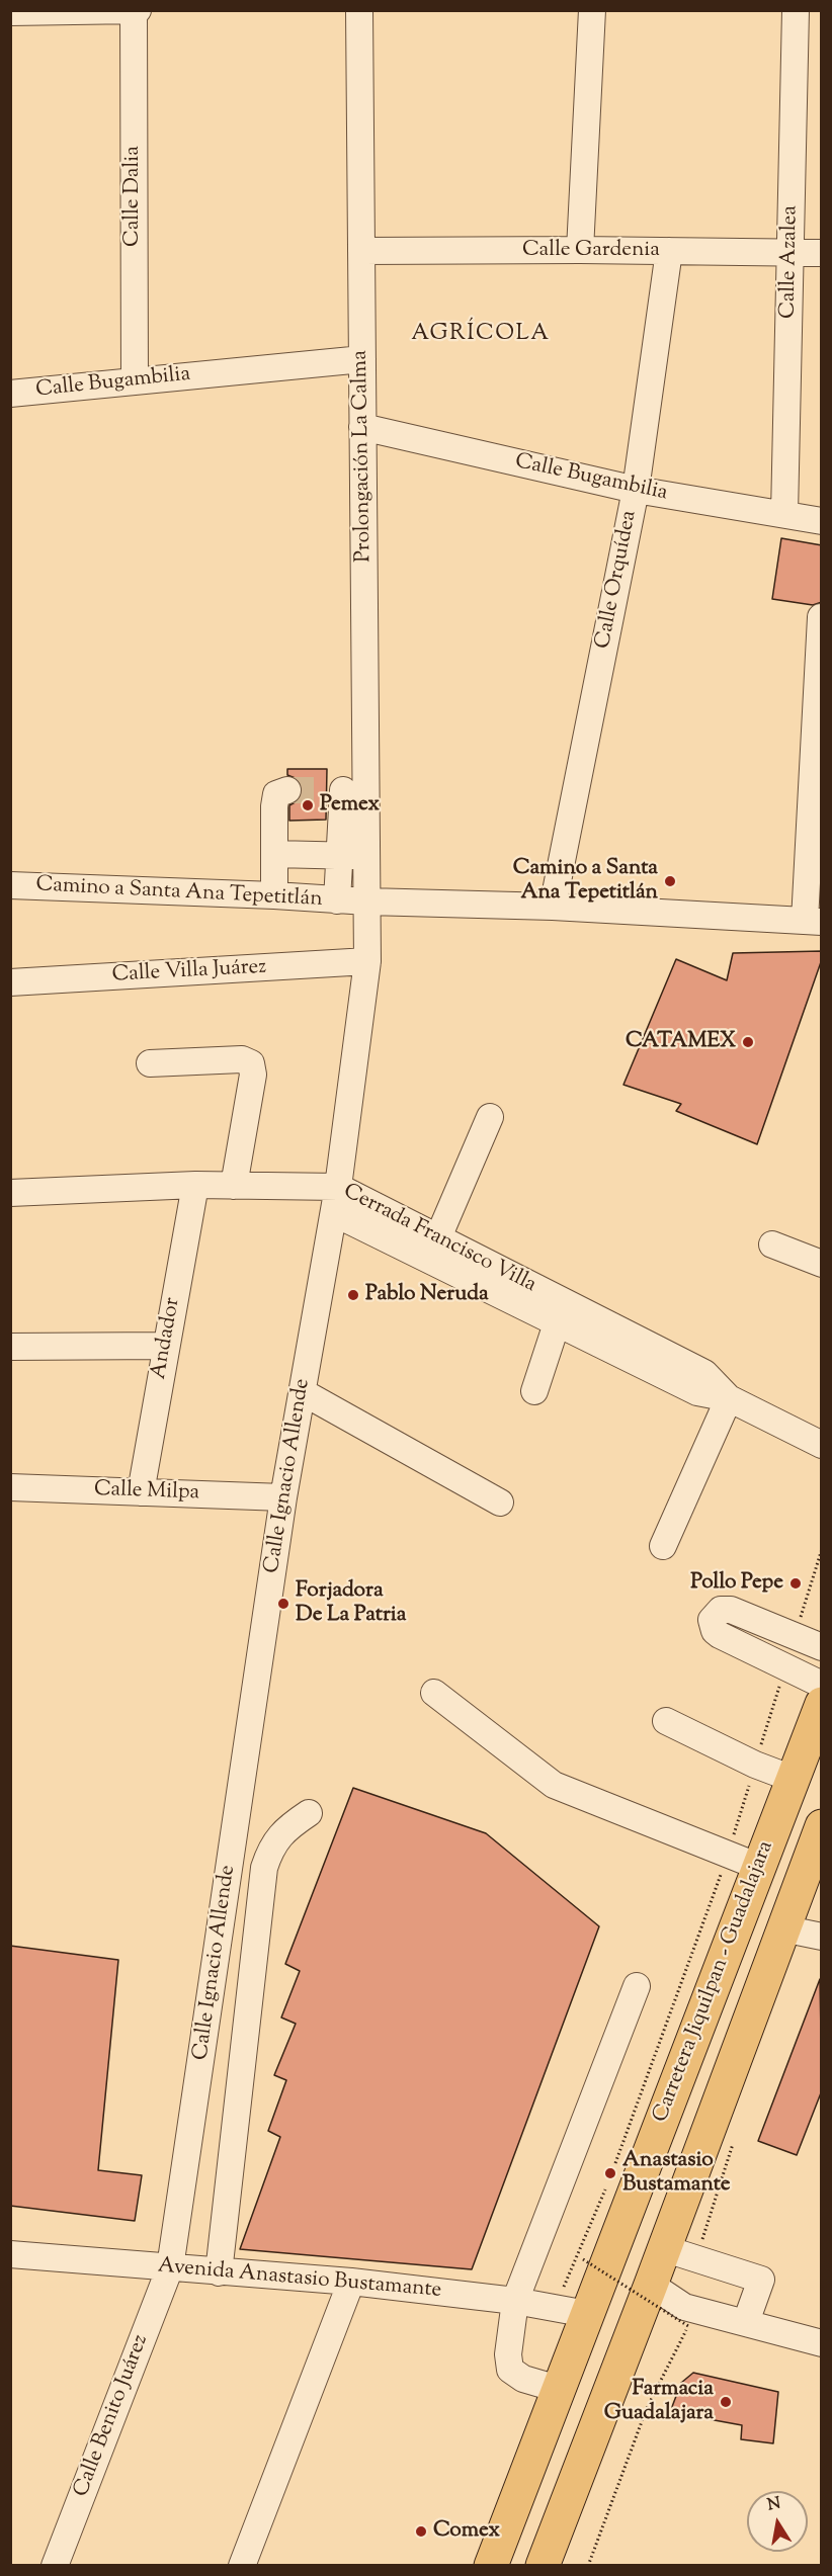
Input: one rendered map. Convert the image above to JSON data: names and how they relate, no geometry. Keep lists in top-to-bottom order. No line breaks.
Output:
{"streets":{"highway":["Carretera Jiquilpan - Guadalajara"],"street":["Calle Dalia","Calle Gardenia","Calle Azalea","Calle Bugambilia","Prolongación La Calma","Calle Orquídea","Camino a Santa Ana Tepetitlán","Calle Villa Juárez","Cerrada Francisco Villa","Andador","Calle Ignacio Allende","Calle Milpa","Avenida Anastasio Bustamante","Calle Benito Juárez"]},"crossings":[["Calle Dalia","Calle Bugambilia"],["Calle Gardenia","Calle Azalea"],["Calle Gardenia","Prolongación La Calma"],["Calle Gardenia","Calle Orquídea"],["Calle Azalea","Calle Bugambilia"],["Calle Bugambilia","Prolongación La Calma"],["Calle Bugambilia","Calle Orquídea"],["Prolongación La Calma","Camino a Santa Ana Tepetitlán"],["Prolongación La Calma","Calle Ignacio Allende"],["Calle Orquídea","Camino a Santa Ana Tepetitlán"],["Camino a Santa Ana Tepetitlán","Calle Ignacio Allende"],["Calle Villa Juárez","Calle Ignacio Allende"],["Cerrada Francisco Villa","Andador"],["Cerrada Francisco Villa","Calle Ignacio Allende"],["Andador","Calle Milpa"],["Calle Ignacio Allende","Calle Milpa"],["Calle Ignacio Allende","Avenida Anastasio Bustamante"],["Calle Ignacio Allende","Calle Benito Juárez"],["Carretera Jiquilpan - Guadalajara","Avenida Anastasio Bustamante"],["Avenida Anastasio Bustamante","Calle Benito Juárez"]],"districts":["AGRÍCOLA"],"places":["Pemex","Camino a Santa Ana Tepetitlán","CATAMEX","Pablo Neruda","Pollo Pepe","Forjadora De La Patria","Anastasio Bustamante","Farmacia Guadalajara","Comex"],"north":"top"}
